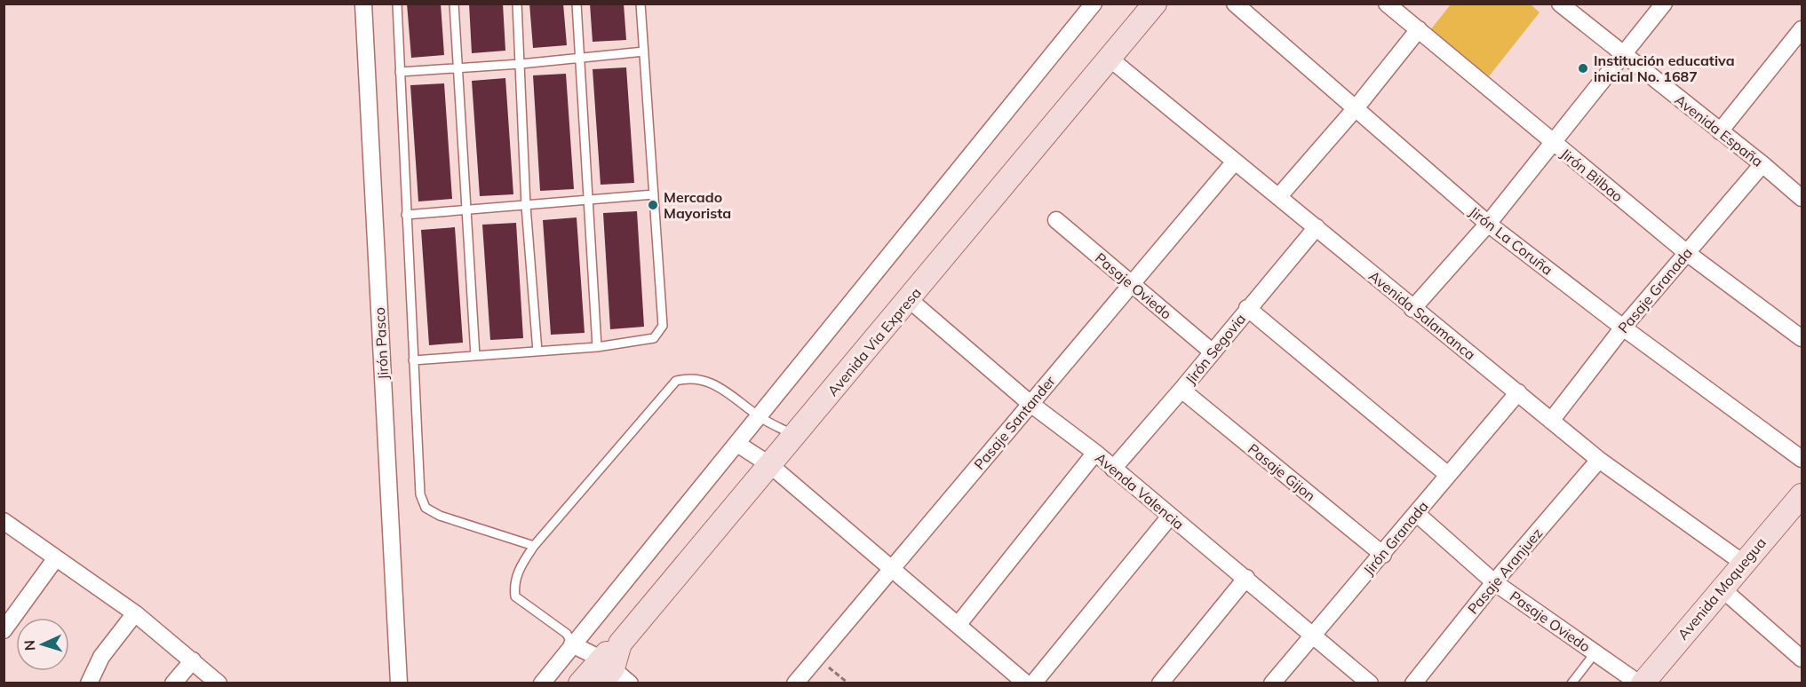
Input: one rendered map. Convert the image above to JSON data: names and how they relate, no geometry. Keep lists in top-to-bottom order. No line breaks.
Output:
{"streets":{"main road":["Avenida Via Expresa","Avenida Moquegua"],"street":["Avenida España","Jirón Bilbao","Jirón La Coruña","Pasaje Oviedo","Pasaje Granada","Avenida Salamanca","Jirón Pasco","Jirón Segovia","Pasaje Santander","Pasaje Gijon","Avenda Valencia","Jirón Granada","Pasaje Aranjuez"]},"crossings":[["Avenida España","Pasaje Granada"],["Jirón Bilbao","Pasaje Granada"],["Jirón La Coruña","Pasaje Granada"],["Pasaje Oviedo","Jirón Segovia"],["Pasaje Oviedo","Pasaje Santander"],["Pasaje Oviedo","Jirón Granada"],["Pasaje Oviedo","Pasaje Aranjuez"],["Pasaje Oviedo","Avenida Moquegua"],["Pasaje Granada","Avenida Salamanca"],["Avenida Salamanca","Avenida Via Expresa"],["Avenida Salamanca","Jirón Segovia"],["Avenida Salamanca","Pasaje Santander"],["Avenida Salamanca","Jirón Granada"],["Avenida Salamanca","Pasaje Aranjuez"],["Avenida Salamanca","Avenida Moquegua"],["Avenida Via Expresa","Avenda Valencia"],["Jirón Segovia","Pasaje Gijon"],["Jirón Segovia","Avenda Valencia"],["Pasaje Santander","Avenda Valencia"],["Pasaje Gijon","Jirón Granada"],["Avenda Valencia","Jirón Granada"]],"places":["Institución educativa inicial No. 1687","Mercado Mayorista"],"north":"left"}
